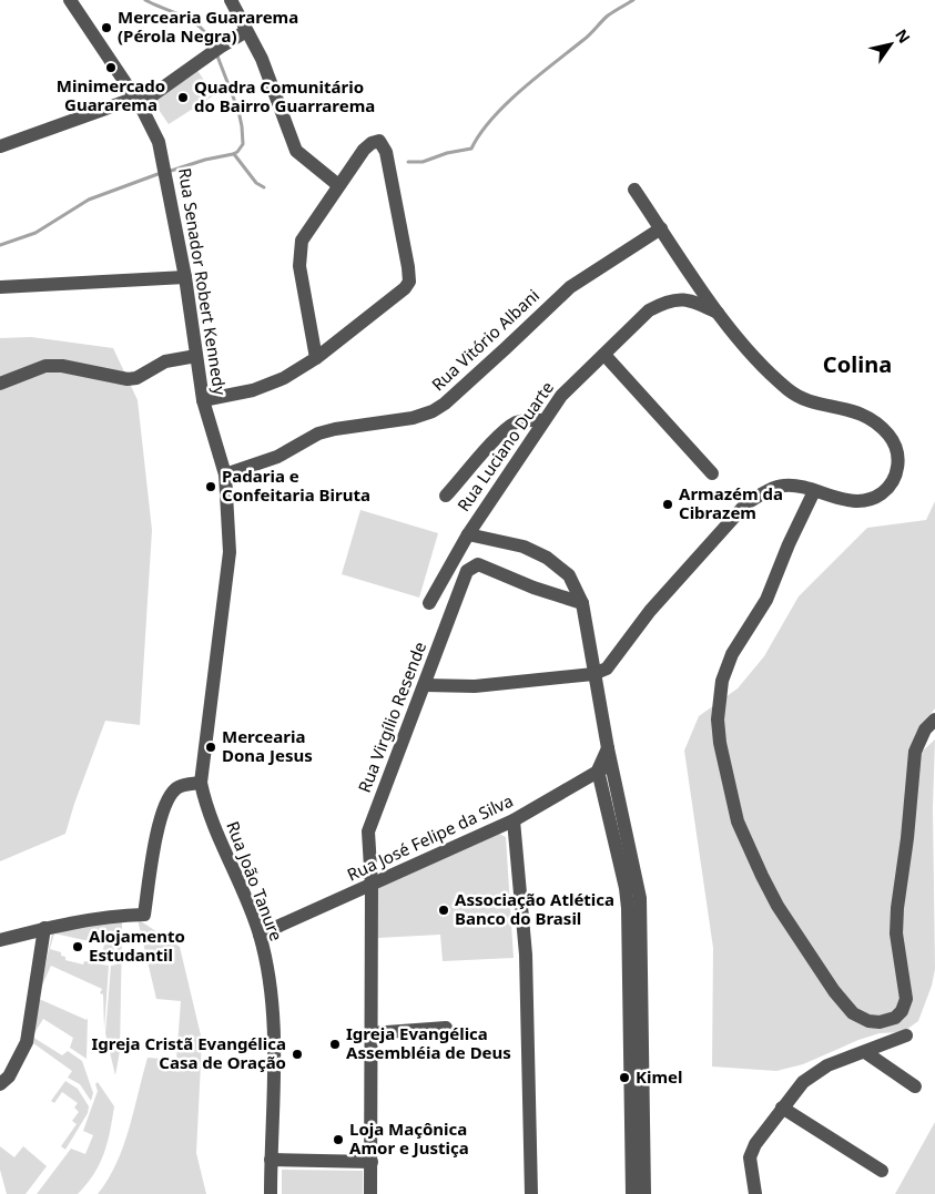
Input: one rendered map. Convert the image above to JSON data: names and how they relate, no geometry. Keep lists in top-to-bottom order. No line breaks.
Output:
{"streets":{"street":["Rua Senador Robert Kennedy","Rua Vitório Albani","Rua Luciano Duarte","Rua Virgílio Resende","Rua José Felipe da Silva","Rua João Tanure"]},"crossings":[["Rua Senador Robert Kennedy","Rua Vitório Albani"],["Rua Senador Robert Kennedy","Rua João Tanure"],["Rua Virgílio Resende","Rua José Felipe da Silva"],["Rua José Felipe da Silva","Rua João Tanure"]],"districts":["Colina"],"places":["Mercearia Guararema (Pérola Negra)","Minimercado Guararema","Quadra Comunitário do Bairro Guarrarema","Padaria e Confeitaria Biruta","Armazém da Cibrazem","Mercearia Dona Jesus","Associação Atlética Banco do Brasil","Alojamento Estudantil","Igreja Evangélica Assembléia de Deus","Igreja Cristã Evangélica Casa de Oração","Kimel","Loja Maçônica Amor e Justiça"],"north":"top right"}
